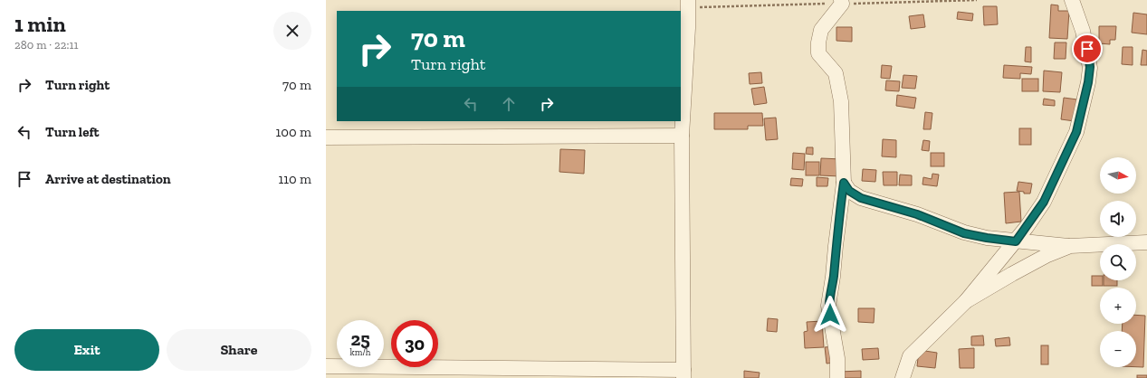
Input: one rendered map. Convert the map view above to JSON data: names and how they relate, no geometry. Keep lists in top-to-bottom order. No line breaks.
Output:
{"north":"right","page":{"heading":["1 min","280 m · 22:11"],"turn":["70 m","Turn right"],"list":[{"name":"Turn right","value":"70 m"},{"name":"Turn left","value":"100 m"},{"name":"Arrive at destination","value":"110 m"}],"map_buttons":["+","−"],"speed":"25 km/h","limit":"30","buttons":["Exit","Share"]}}
